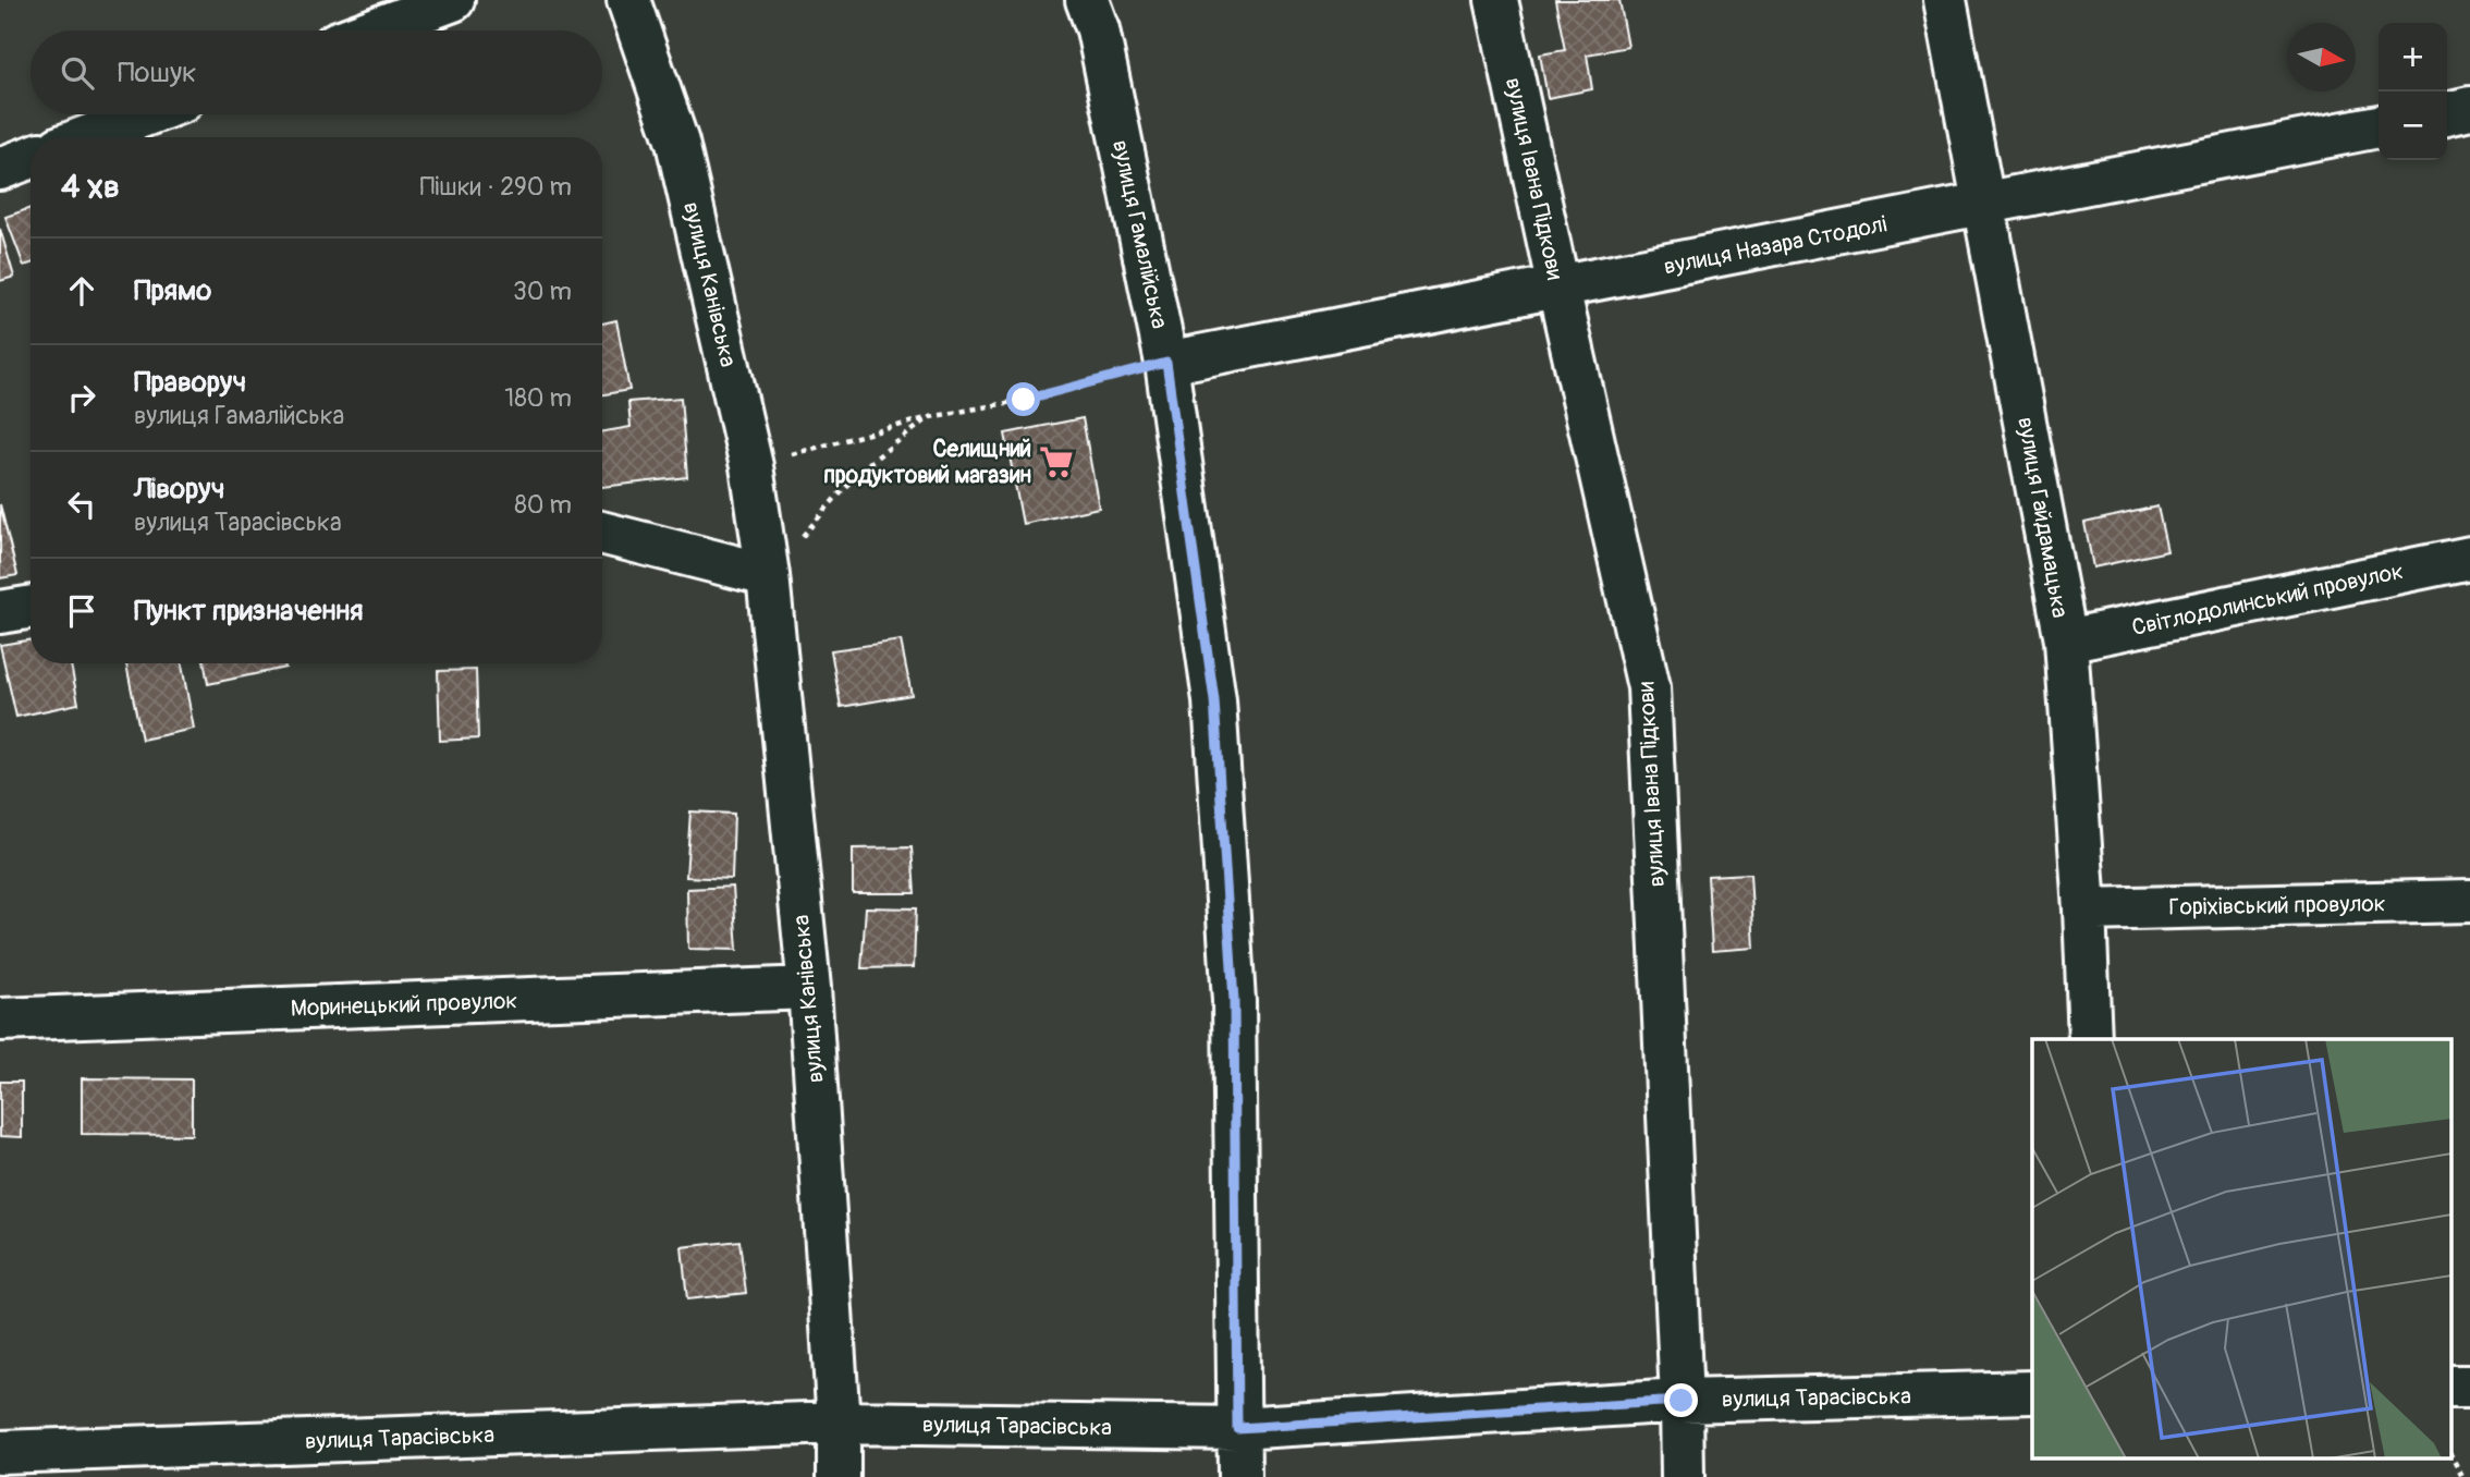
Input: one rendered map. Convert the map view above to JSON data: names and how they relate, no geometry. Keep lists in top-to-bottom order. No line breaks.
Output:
{"streets":{"street":["вулиця Івана Підкови","вулиця Гамалійська","вулиця Назара Стодолі","вулиця Канівська","вулиця Гайдамацька","Світлодолинський провулок","Горіхівський провулок","Моринецький провулок","вулиця Тарасівська"]},"crossings":[["вулиця Івана Підкови","вулиця Назара Стодолі"],["вулиця Івана Підкови","вулиця Тарасівська"],["вулиця Гамалійська","вулиця Назара Стодолі"],["вулиця Гамалійська","вулиця Тарасівська"],["вулиця Назара Стодолі","вулиця Гайдамацька"],["вулиця Канівська","Моринецький провулок"],["вулиця Канівська","вулиця Тарасівська"],["вулиця Гайдамацька","Світлодолинський провулок"],["вулиця Гайдамацька","Горіхівський провулок"]],"places":{"supermarket":["Селищний продуктовий магазин"]},"north":"right","page":{"map_buttons":["+","−"],"search":"Пошук","heading":["4 хв","Пішки · 290 m"],"list":[["Прямо","30 m"],["Праворуч","вулиця Гамалійська","180 m"],["Ліворуч","вулиця Тарасівська","80 m"],"Пункт призначення"]}}
